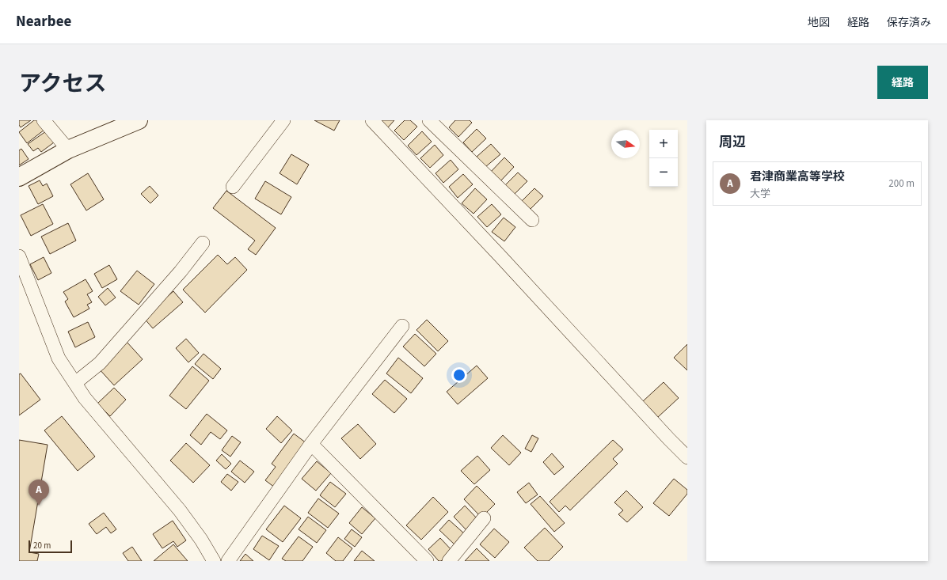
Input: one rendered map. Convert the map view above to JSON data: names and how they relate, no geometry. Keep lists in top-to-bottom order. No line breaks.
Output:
{"scale_bar":"20 m","north":"right","page":{"header":"Nearbee","nav":["地図","経路","保存済み"],"title":"アクセス","buttons":"経路","heading":"周辺","map_buttons":["+","−"],"list":[{"mark":"A","name":"君津商業高等学校","note":"大学","value":"200 m"}],"pins":"A","scale":"20 m"}}
